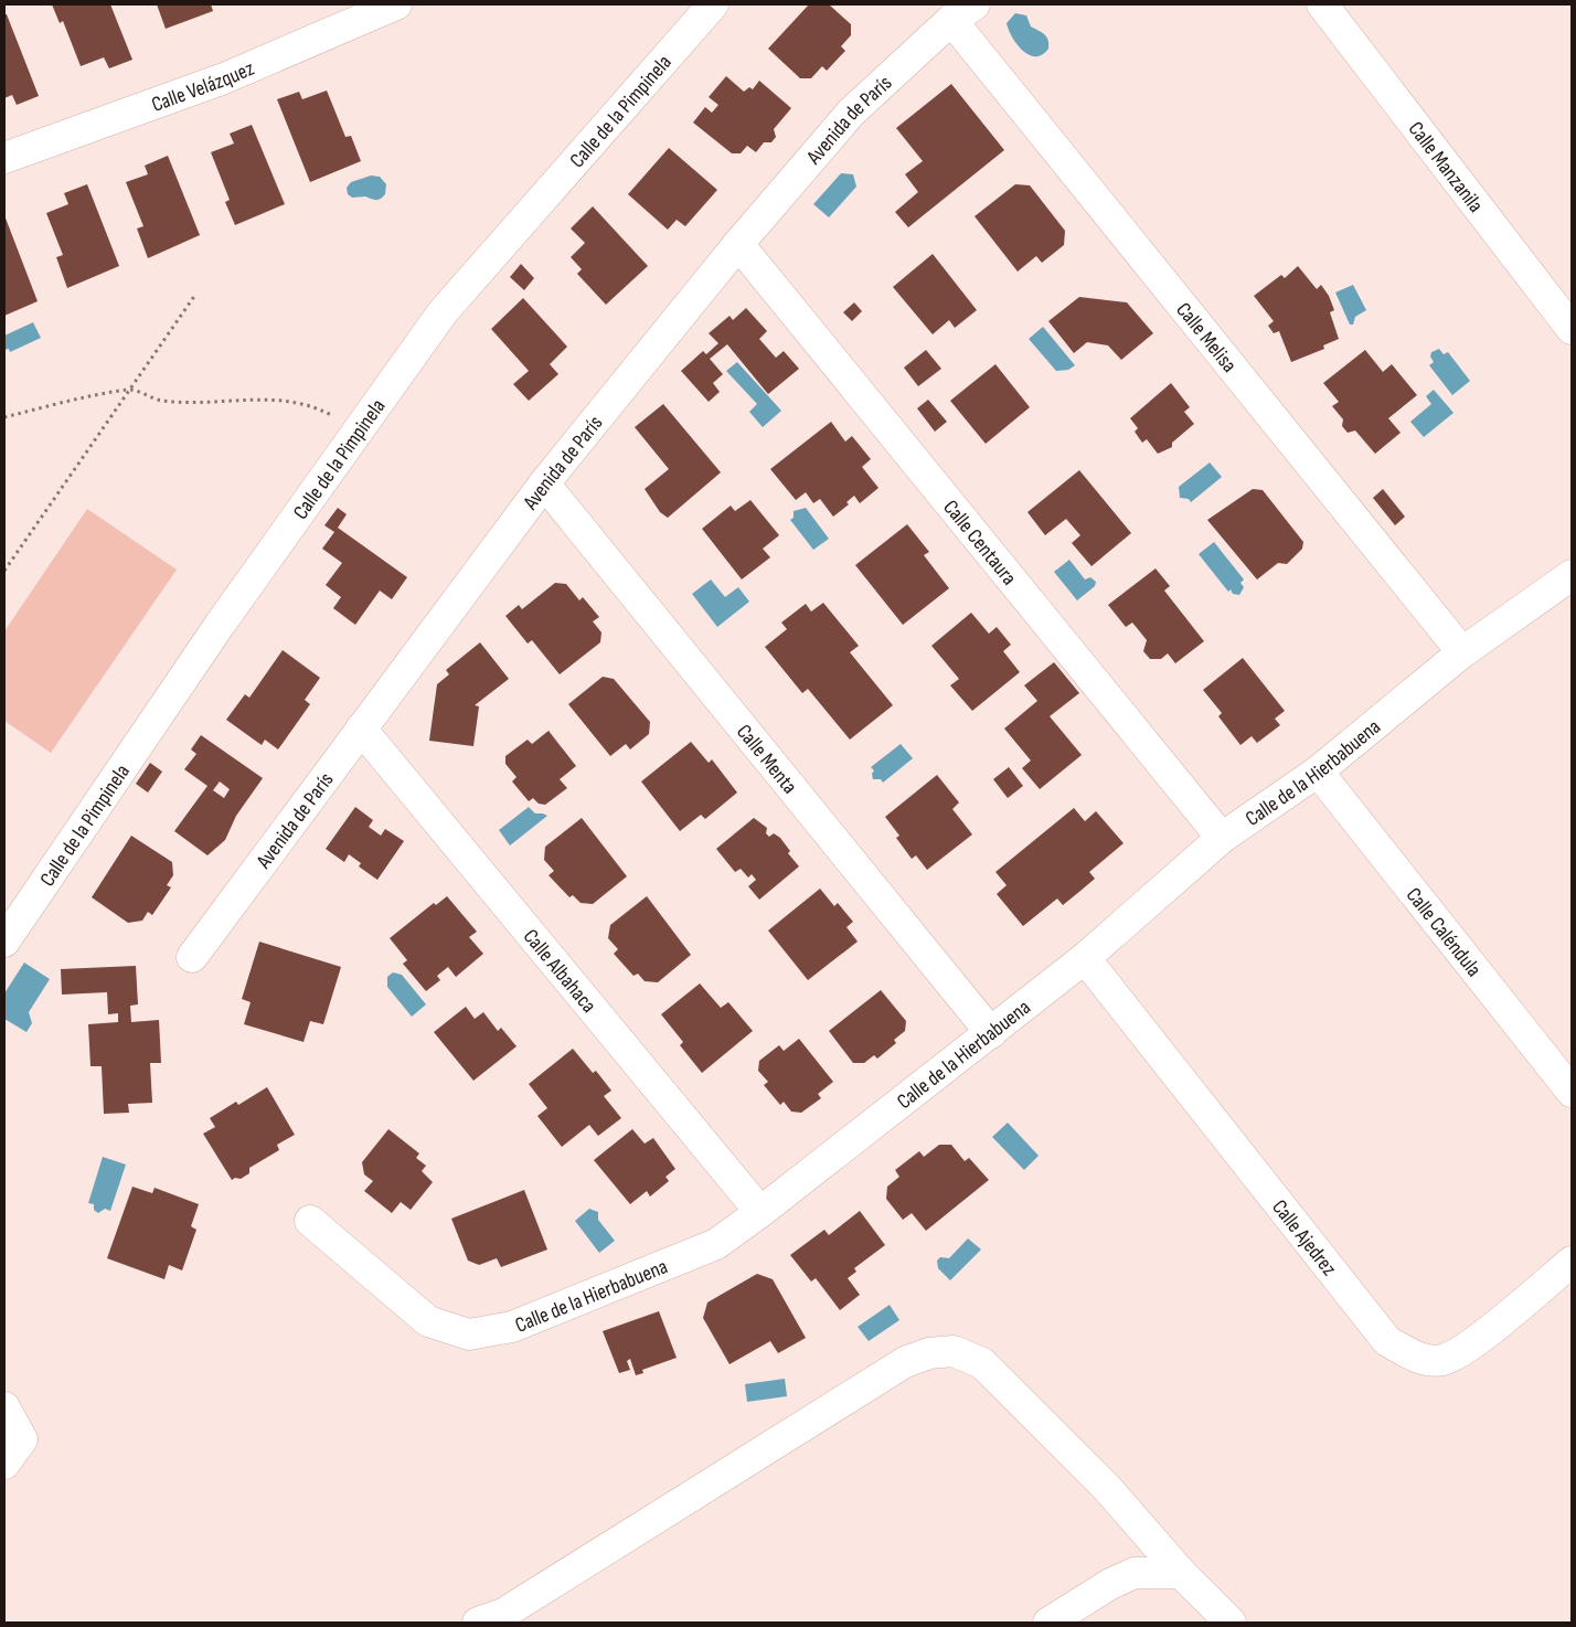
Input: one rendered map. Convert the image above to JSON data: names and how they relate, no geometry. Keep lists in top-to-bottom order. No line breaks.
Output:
{"streets":{"street":["Calle Velázquez","Calle de la Pimpinela","Avenida de París","Calle Manzanila","Calle Melisa","Calle Centaura","Calle Menta","Calle de la Hierbabuena","Calle Caléndula","Calle Albahaca","Calle Ajedrez"]},"crossings":[["Avenida de París","Calle Melisa"],["Avenida de París","Calle Centaura"],["Avenida de París","Calle Menta"],["Avenida de París","Calle Albahaca"],["Calle Melisa","Calle de la Hierbabuena"],["Calle Centaura","Calle de la Hierbabuena"],["Calle Menta","Calle de la Hierbabuena"],["Calle de la Hierbabuena","Calle Caléndula"],["Calle de la Hierbabuena","Calle Albahaca"],["Calle de la Hierbabuena","Calle Ajedrez"]]}
